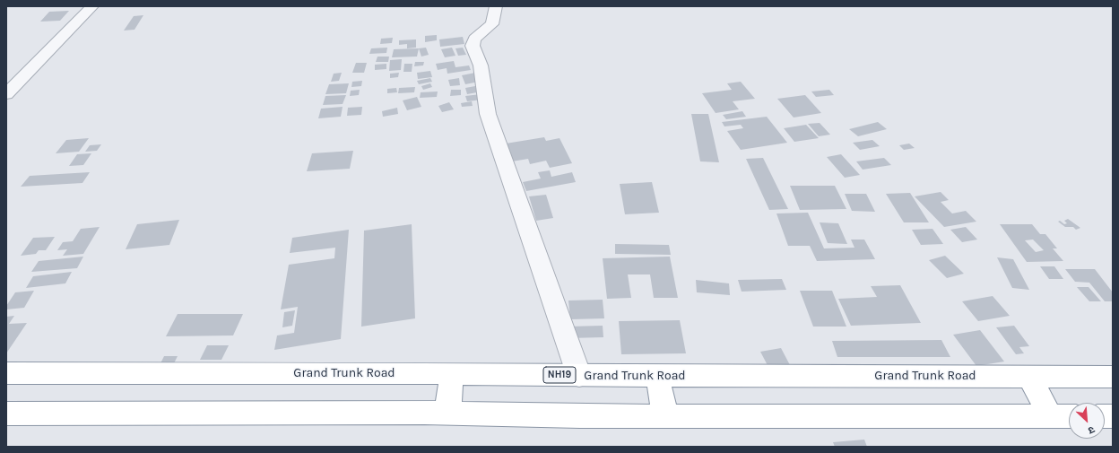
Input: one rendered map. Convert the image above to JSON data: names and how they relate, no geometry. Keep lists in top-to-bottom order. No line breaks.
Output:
{"streets":{"highway":["Grand Trunk Road","NH19"]},"north":"bottom right"}
